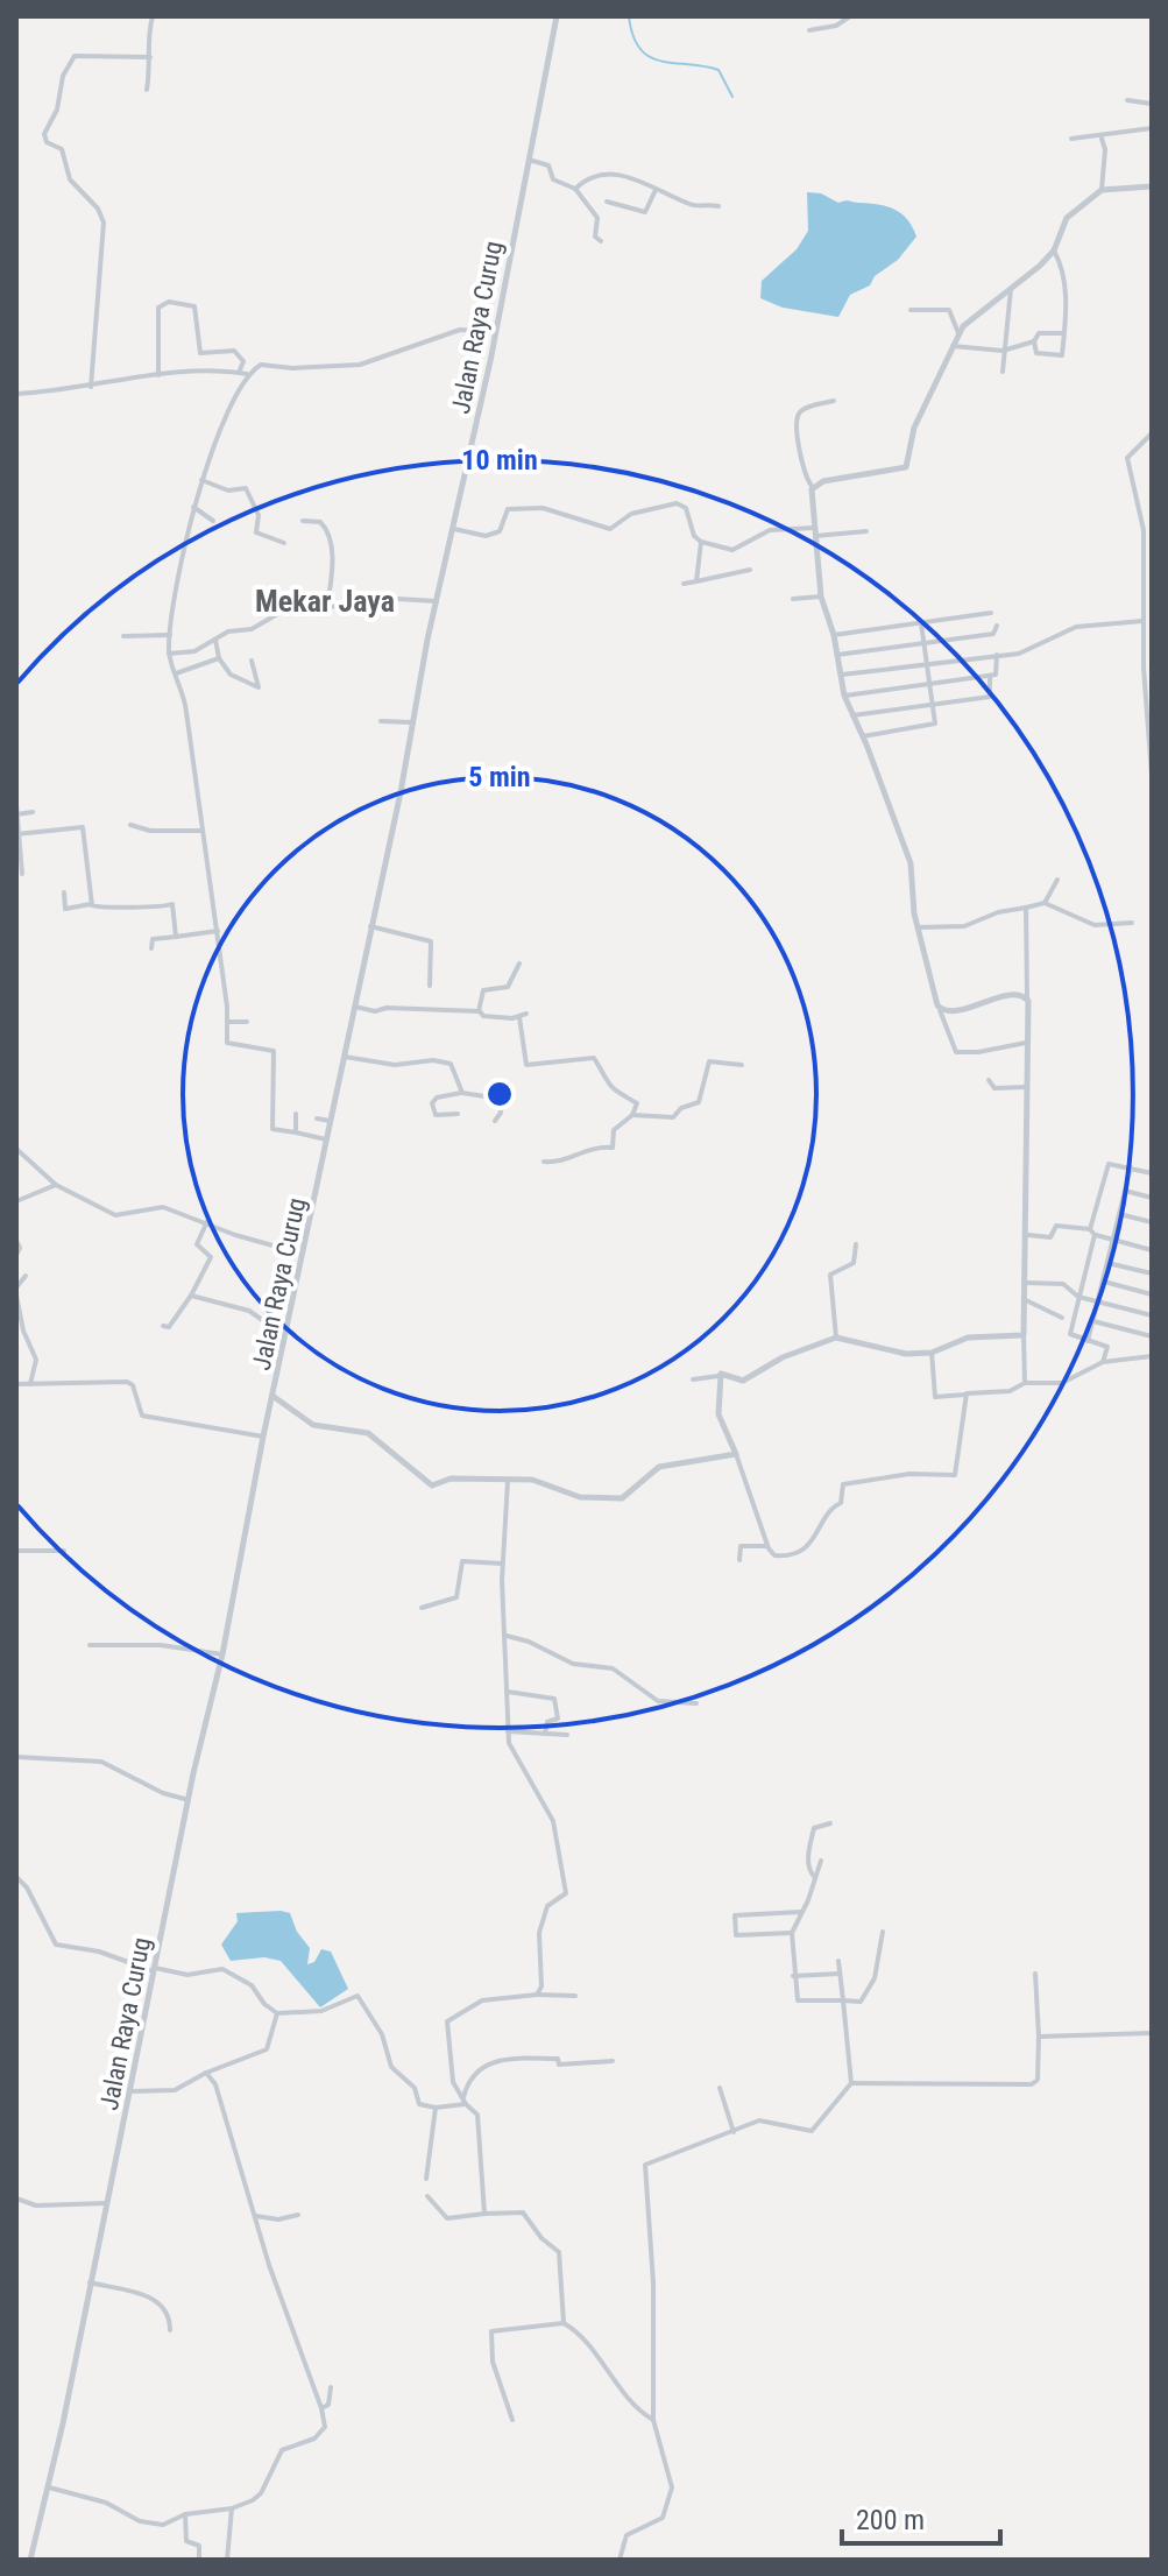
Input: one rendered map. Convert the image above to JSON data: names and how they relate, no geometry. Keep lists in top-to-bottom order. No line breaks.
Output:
{"streets":{"street":["Jalan Raya Curug"]},"districts":["Mekar Jaya"],"scale_bar":"200 m","rings":["10 min","5 min"]}
